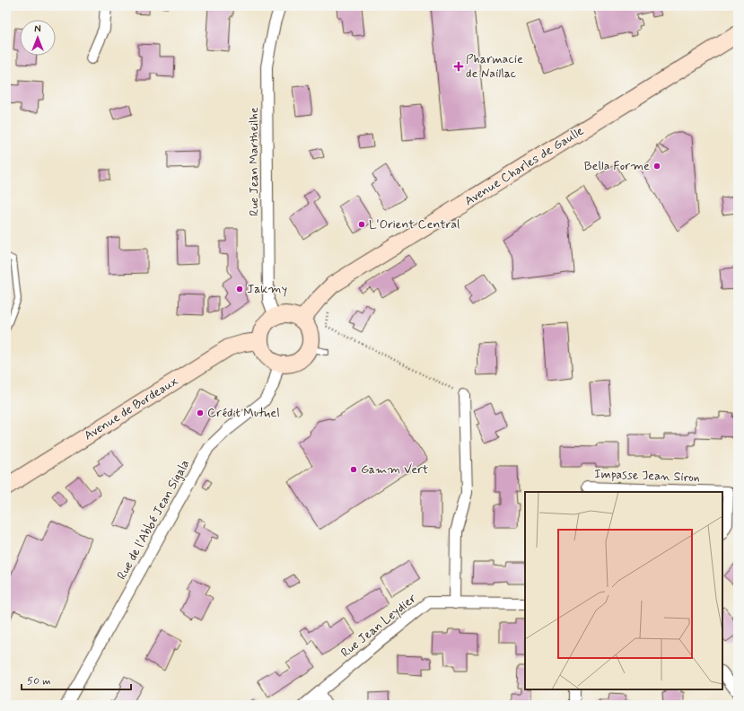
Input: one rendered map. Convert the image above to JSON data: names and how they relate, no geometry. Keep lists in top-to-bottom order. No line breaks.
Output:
{"streets":{"main road":["Avenue Charles de Gaulle","Avenue de Bordeaux"],"street":["Rue Jean Martheilhe","Impasse Jean Siron","Rue de l'Abbé Jean Sigala","Rue Jean Leydier"]},"crossings":[["Rue Jean Martheilhe","Avenue Charles de Gaulle"],["Rue Jean Martheilhe","Avenue de Bordeaux"],["Rue Jean Martheilhe","Rue de l'Abbé Jean Sigala"],["Avenue Charles de Gaulle","Avenue de Bordeaux"],["Avenue Charles de Gaulle","Rue de l'Abbé Jean Sigala"],["Avenue de Bordeaux","Rue de l'Abbé Jean Sigala"]],"places":{"health":["Pharmacie de Naillac"],"other":["Bella Forme","L'Orient Central","Jakmy","Crédit Mutuel","Gamm Vert"]},"scale_bar":"50 m","north":"top"}
